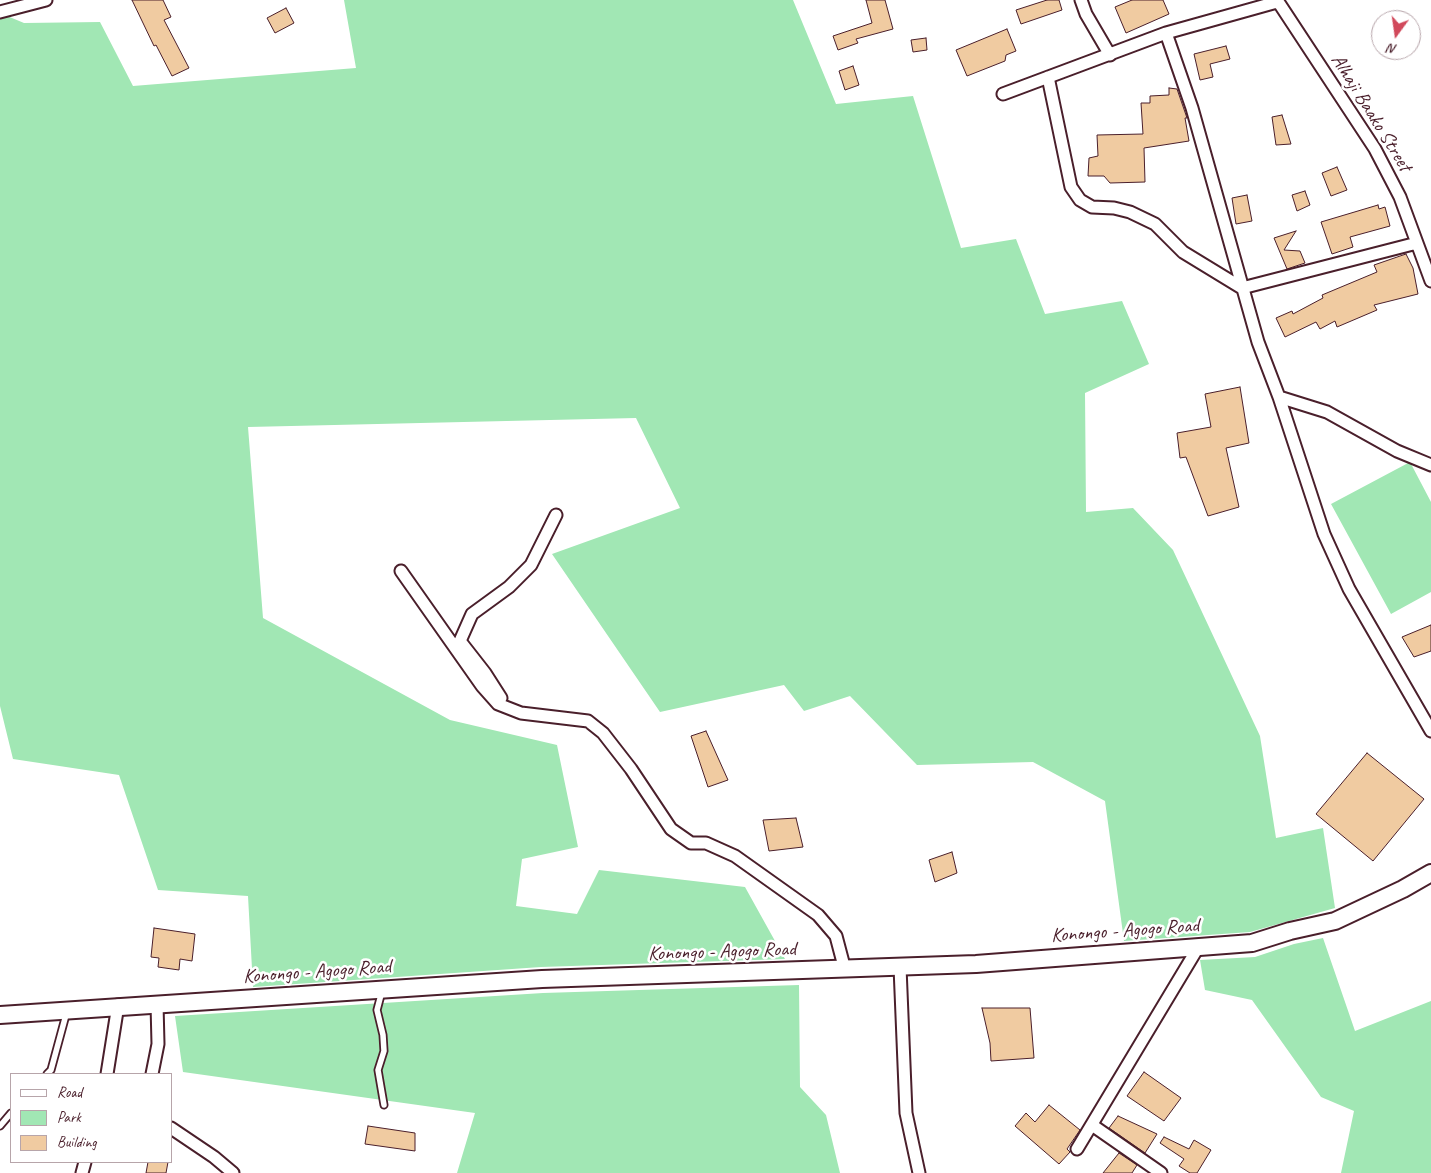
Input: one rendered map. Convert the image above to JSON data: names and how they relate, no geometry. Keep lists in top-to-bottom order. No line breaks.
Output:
{"streets":{"main road":["Konongo - Agogo Road"],"street":["Alhaji Baako Street"]},"legend":["Road","Park","Building"],"north":"bottom"}
